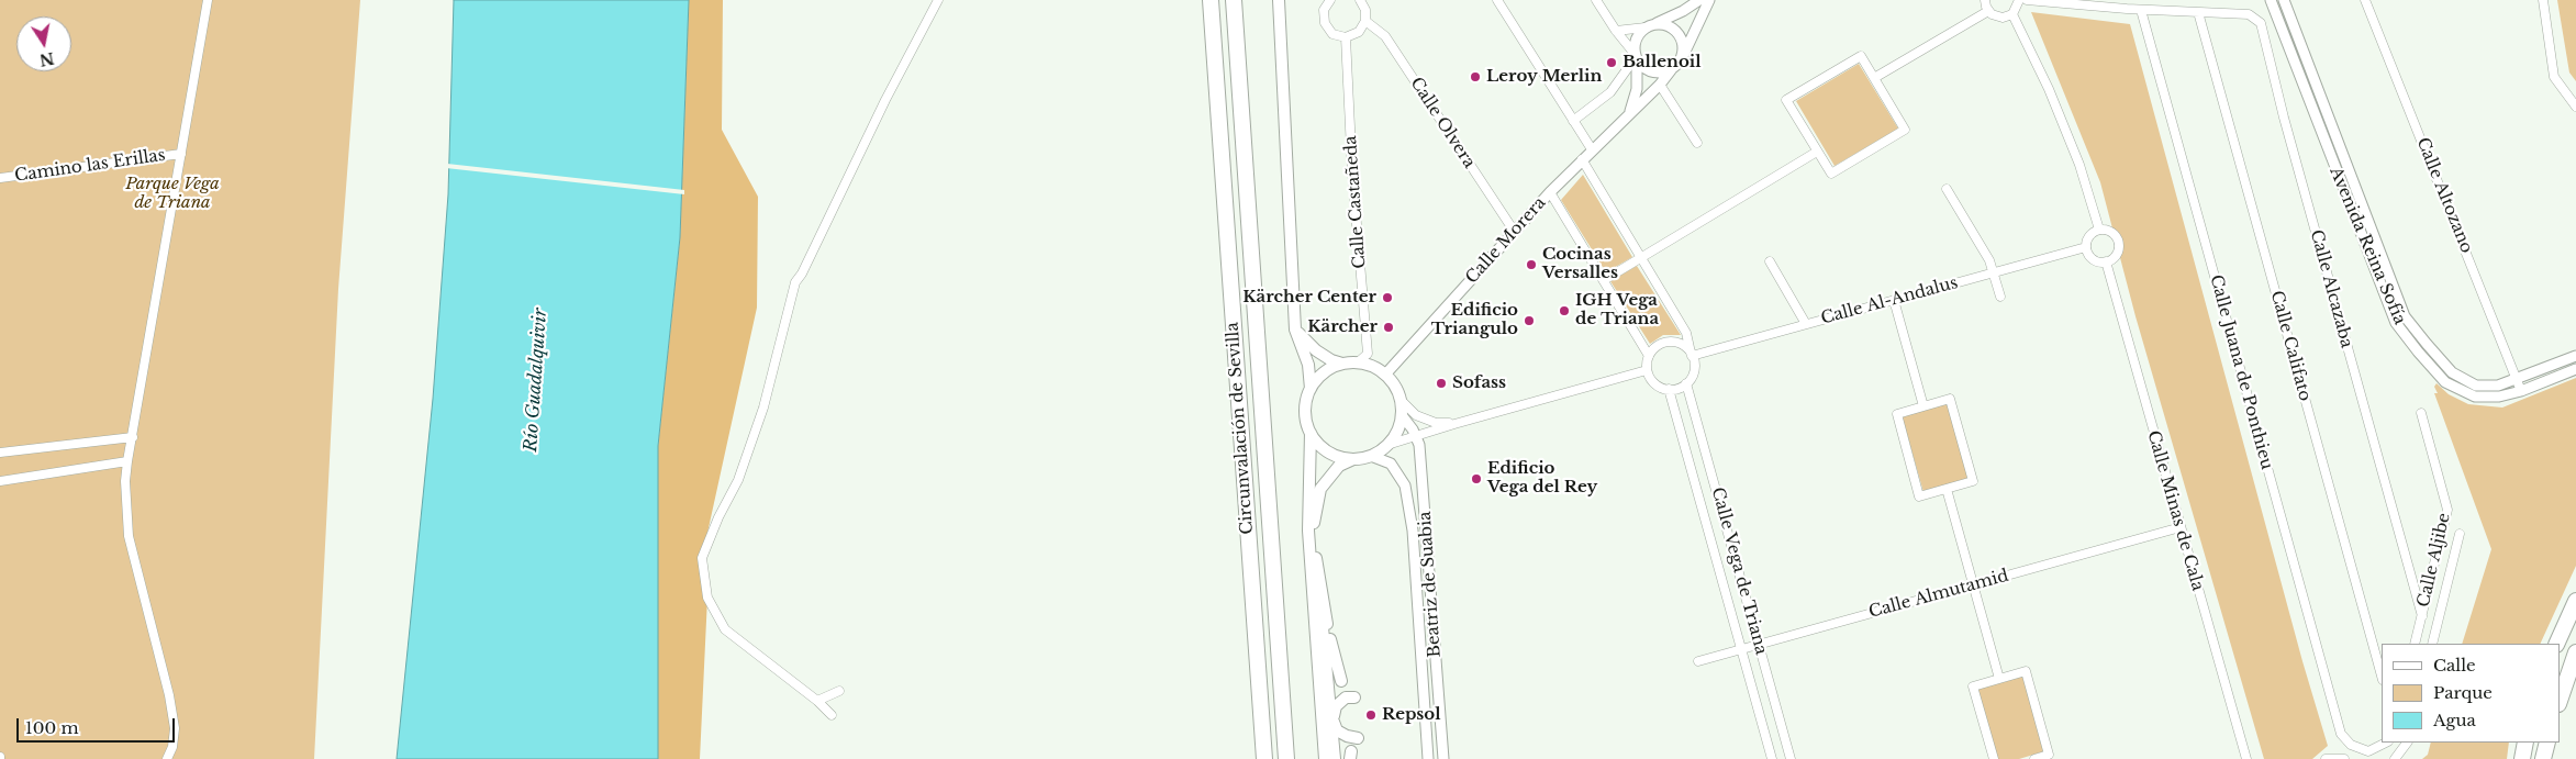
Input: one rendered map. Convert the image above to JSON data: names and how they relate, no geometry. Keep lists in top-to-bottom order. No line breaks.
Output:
{"streets":{"highway":["Circunvalación de Sevilla"],"street":["Calle Olvera","Camino las Erillas","Calle Altozano","Calle Castañeda","Calle Morera","Avenida Reina Sofía","Calle Alcazaba","Calle Al-Andalus","Calle Califato","Calle Juana de Ponthieu","Calle Minas de Cala","Calle Aljibe","Calle Vega de Triana","Beatriz de Suabia","Calle Almutamid"]},"crossings":[["Calle Olvera","Calle Morera"],["Calle Altozano","Avenida Reina Sofía"],["Calle Castañeda","Calle Morera"],["Calle Castañeda","Beatriz de Suabia"],["Calle Morera","Beatriz de Suabia"],["Calle Alcazaba","Calle Califato"],["Calle Alcazaba","Calle Juana de Ponthieu"],["Calle Alcazaba","Calle Aljibe"],["Calle Al-Andalus","Calle Minas de Cala"],["Calle Al-Andalus","Calle Vega de Triana"],["Calle Minas de Cala","Calle Almutamid"],["Calle Vega de Triana","Calle Almutamid"]],"water":["Río Guadalquivir"],"parks":["Parque Vega de Triana"],"places":["Ballenoil","Leroy Merlin","Cocinas Versalles","Kärcher Center","IGH Vega de Triana","Edificio Triangulo","Kärcher","Sofass","Edificio Vega del Rey","Repsol"],"legend":["Calle","Parque","Agua"],"scale_bar":"100 m","north":"bottom"}
